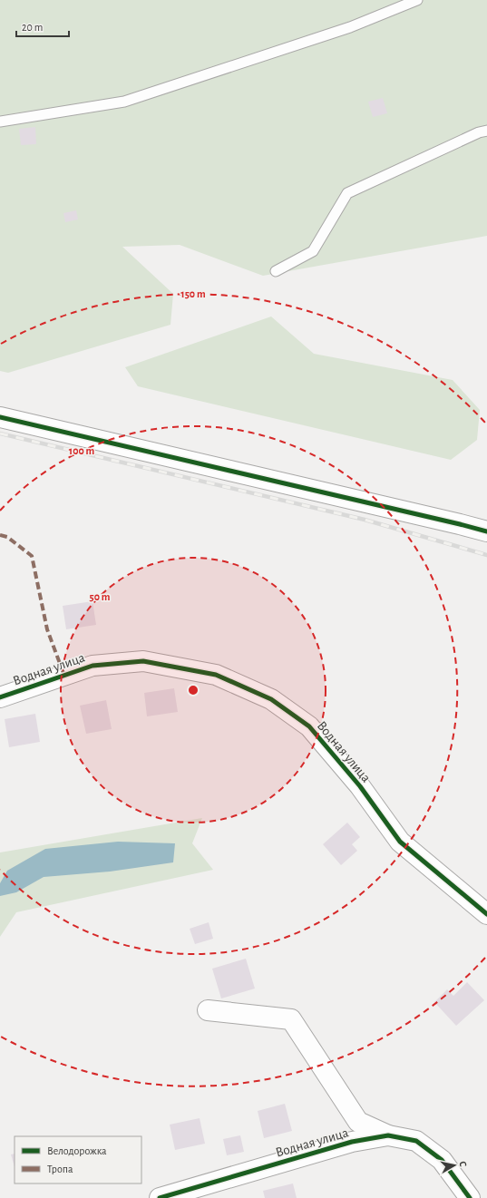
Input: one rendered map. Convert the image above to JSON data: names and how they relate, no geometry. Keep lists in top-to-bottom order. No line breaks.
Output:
{"streets":{"street":["Водная улица"]},"legend":["Велодорожка","Тропа"],"scale_bar":"20 m","north":"right","rings":["150 m","100 m","50 m"]}
